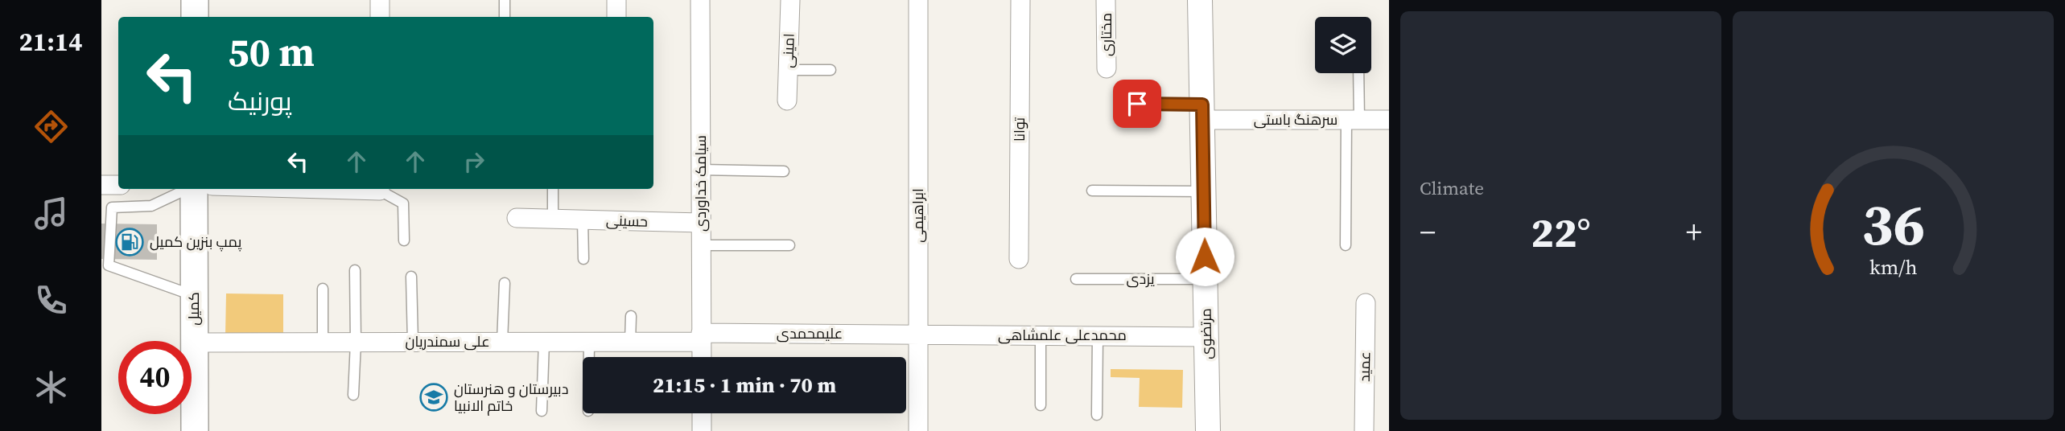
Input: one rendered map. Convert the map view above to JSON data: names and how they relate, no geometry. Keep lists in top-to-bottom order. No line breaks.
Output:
{"streets":{"main road":["کمیل"],"street":["مختاری","امینی","سرهنگ باستی","توانا","سیامک خداوردی","ابراهیمی","حسینی","علیمحمدی","مرتضوی","محمدعلی علمشاهی","علی سمندریان","عمید"],"lane":["یزدی"]},"crossings":[["سرهنگ باستی","مرتضوی"],["سیامک خداوردی","حسینی"],["سیامک خداوردی","علیمحمدی"],["سیامک خداوردی","علی سمندریان"],["ابراهیمی","علیمحمدی"],["ابراهیمی","محمدعلی علمشاهی"],["یزدی","مرتضوی"],["کمیل","علی سمندریان"],["علیمحمدی","محمدعلی علمشاهی"],["علیمحمدی","علی سمندریان"],["مرتضوی","محمدعلی علمشاهی"]],"places":{"fuel station":["پمپ بنزین کمیل"],"school or university":["دبیرستان و هنرستان خاتم الانبیا"]},"page":{"tabs":"21:14","tile":"Climate","turn":["50 m","پورنیک"],"heat":["−","22°","+"],"limit":"40","trip":"21:15 · 1 min · 70 m","gauge":["36","km/h"]}}
